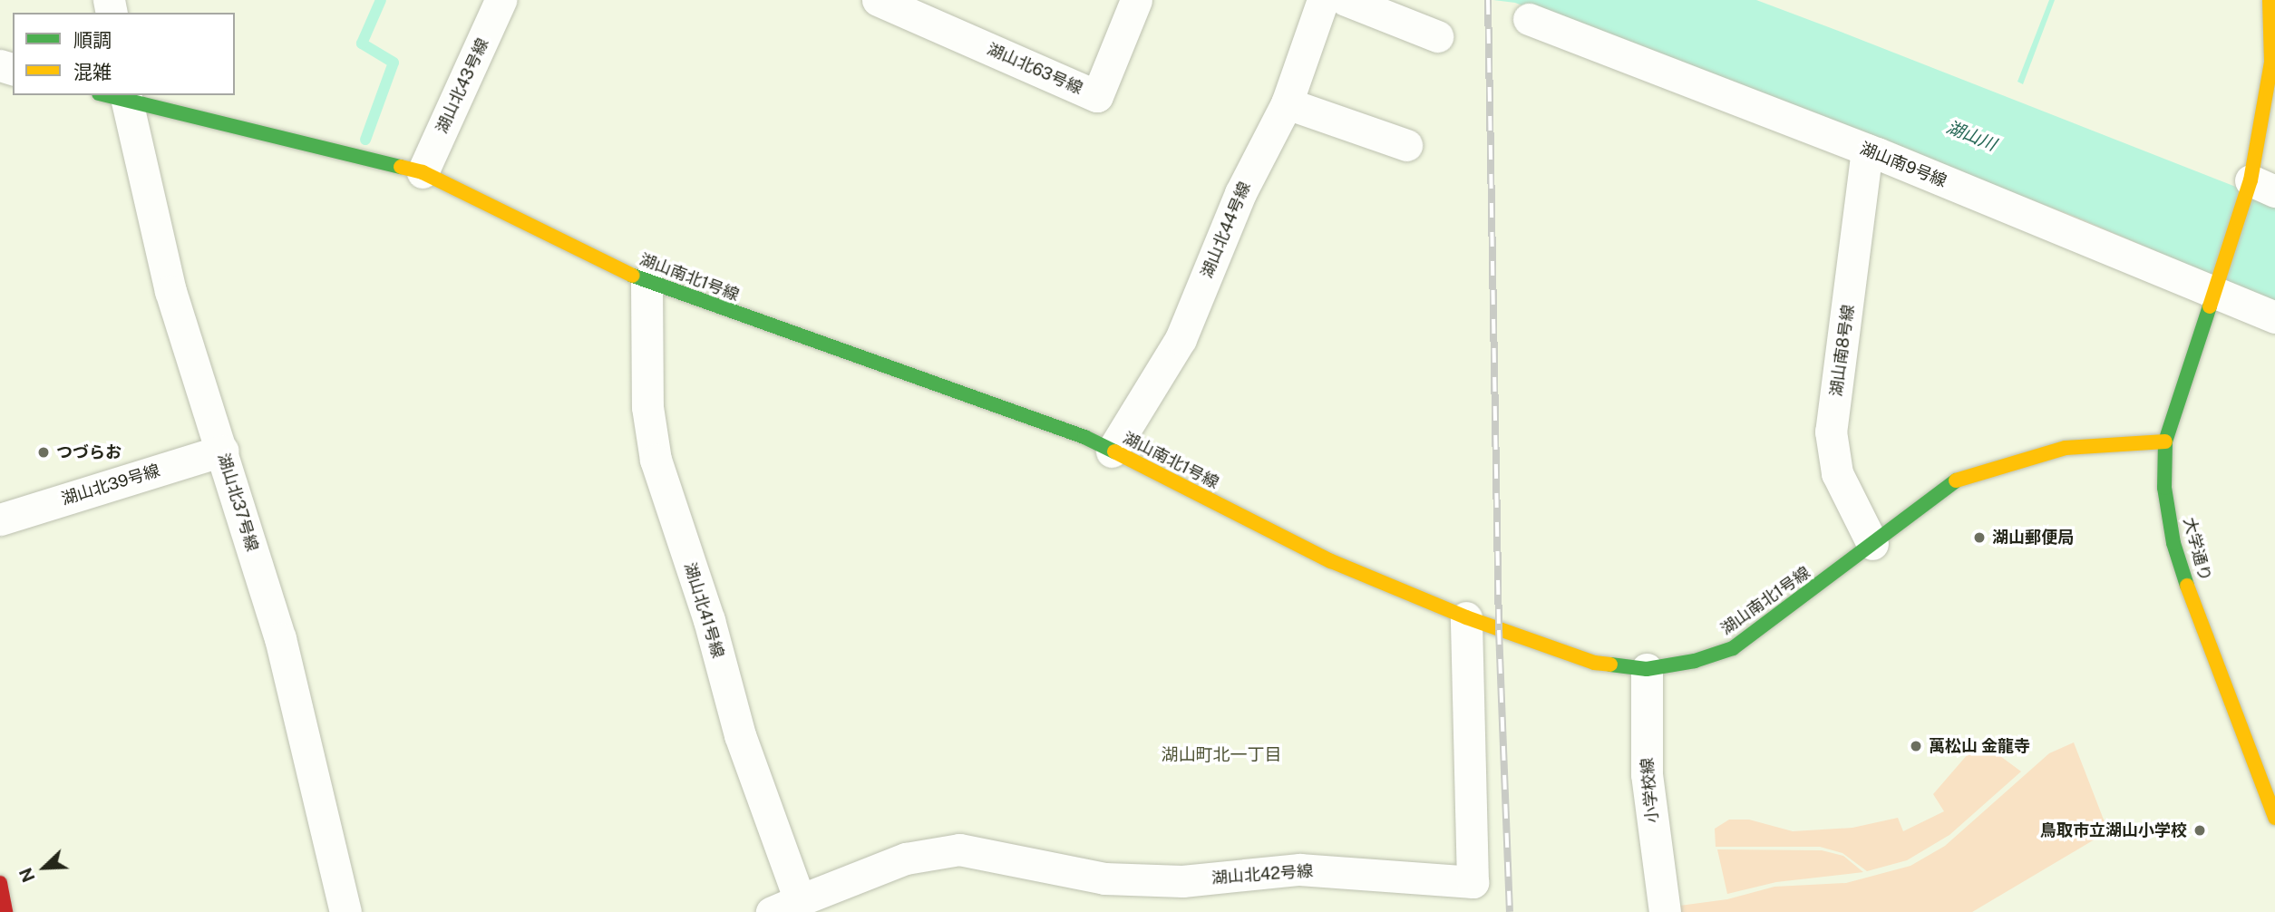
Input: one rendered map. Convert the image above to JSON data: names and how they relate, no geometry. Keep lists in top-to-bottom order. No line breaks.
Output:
{"streets":{"street":["湖山北63号線","湖山北43号線","湖山南9号線","湖山北44号線","湖山南北1号線","湖山南8号線","湖山北39号線","湖山北37号線","大学通り","湖山北41号線","小学校線","湖山北42号線"]},"crossings":[["湖山北43号線","湖山南北1号線"],["湖山南9号線","湖山南8号線"],["湖山南9号線","大学通り"],["湖山北44号線","湖山南北1号線"],["湖山南北1号線","湖山南8号線"],["湖山南北1号線","湖山北37号線"],["湖山南北1号線","大学通り"],["湖山南北1号線","湖山北41号線"],["湖山南北1号線","小学校線"],["湖山南北1号線","湖山北42号線"],["湖山北39号線","湖山北37号線"],["湖山北41号線","湖山北42号線"]],"districts":["湖山町北一丁目"],"water":["湖山川"],"places":["つづらお","湖山郵便局","萬松山 金龍寺","鳥取市立湖山小学校"],"legend":["順調","混雑"],"north":"bottom left"}
